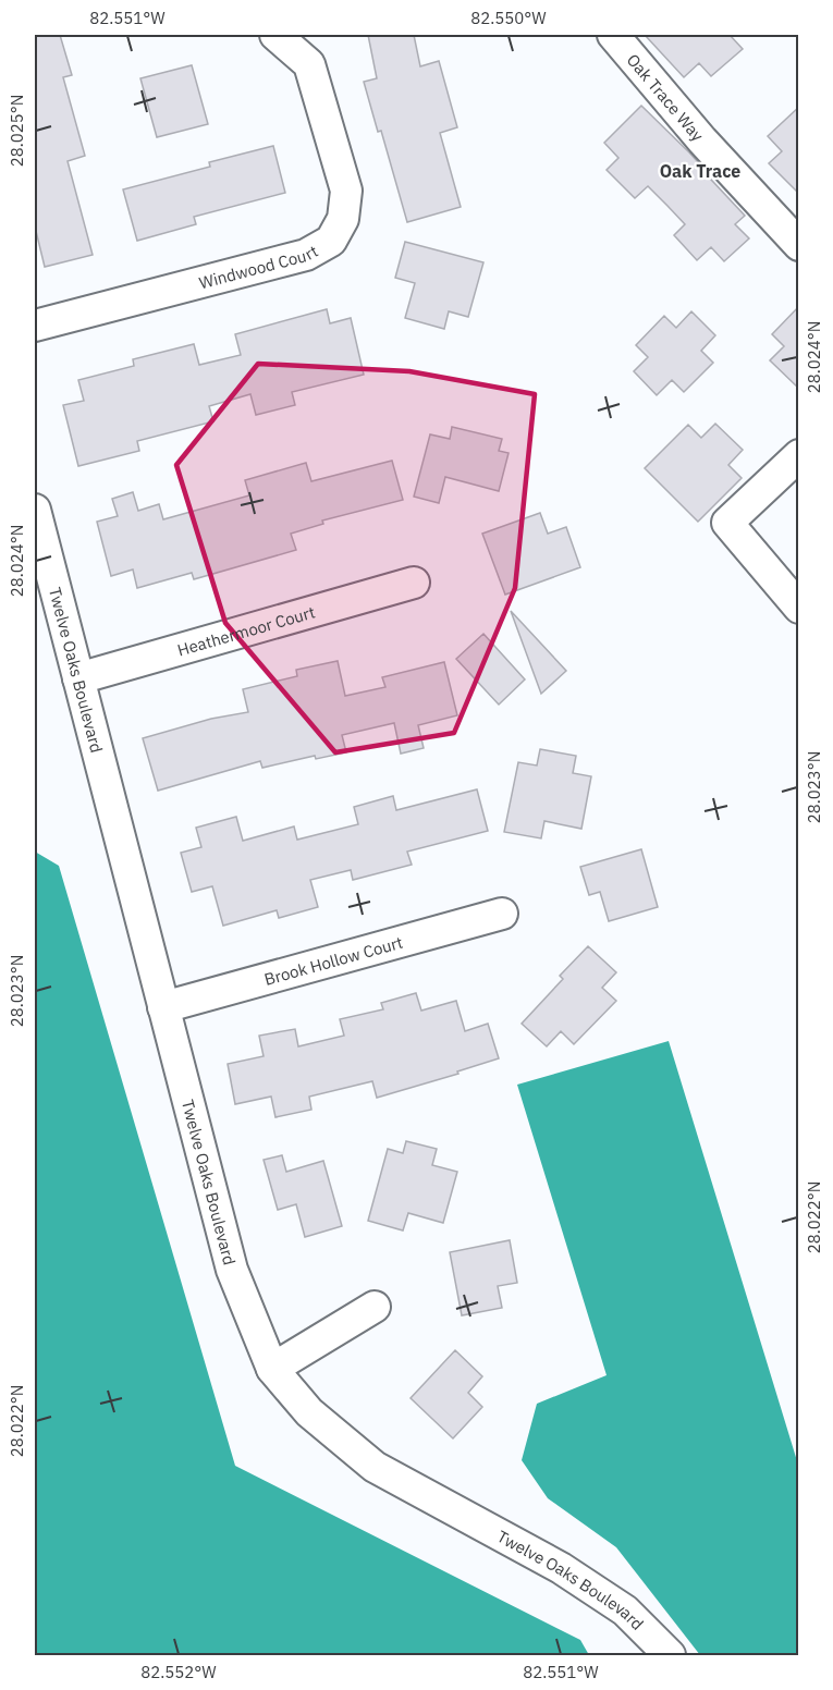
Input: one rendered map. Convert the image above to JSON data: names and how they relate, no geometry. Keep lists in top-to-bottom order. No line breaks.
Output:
{"streets":{"street":["Oak Trace Way","Windwood Court","Heathermoor Court","Twelve Oaks Boulevard","Brook Hollow Court"]},"crossings":[["Heathermoor Court","Twelve Oaks Boulevard"],["Twelve Oaks Boulevard","Brook Hollow Court"]],"districts":["Oak Trace"],"coordinates":["82.551°W","82.550°W","28.025°N","28.024°N","28.023°N","28.022°N","82.552°W"]}
